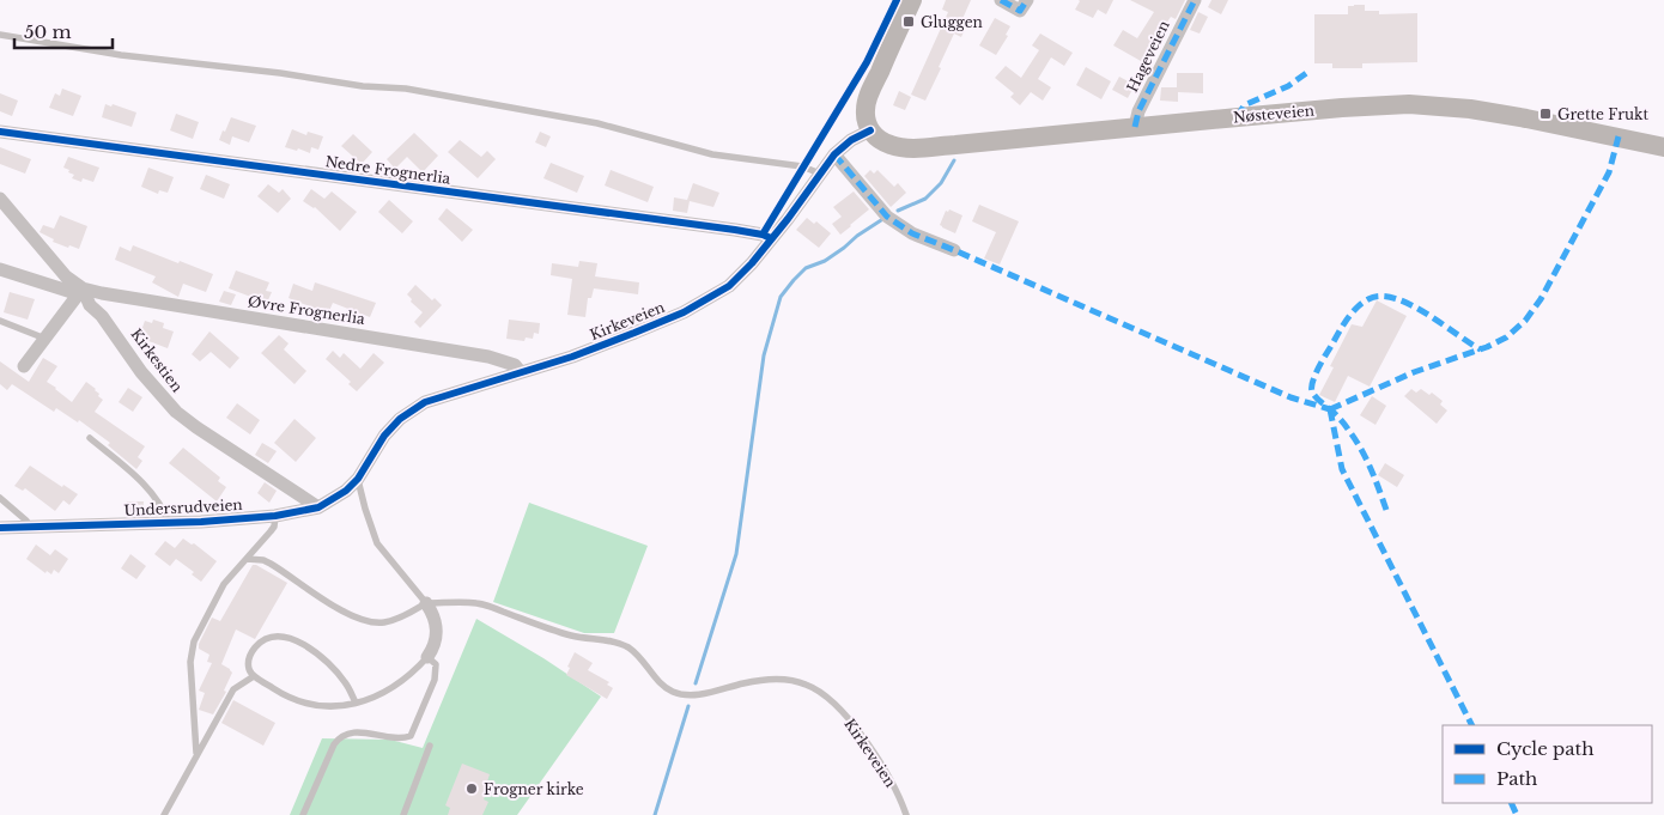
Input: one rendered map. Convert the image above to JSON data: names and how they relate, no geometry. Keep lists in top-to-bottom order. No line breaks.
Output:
{"streets":{"main road":["Nøsteveien"],"street":["Hageveien","Nedre Frognerlia","Øvre Frognerlia","Kirkeveien","Kirkestien","Undersrudveien"]},"crossings":[["Hageveien","Nøsteveien"],["Nøsteveien","Kirkeveien"],["Nedre Frognerlia","Kirkeveien"],["Øvre Frognerlia","Kirkeveien"],["Øvre Frognerlia","Kirkestien"],["Kirkeveien","Undersrudveien"],["Kirkestien","Undersrudveien"]],"places":{"transit":["Gluggen","Grette Frukt"],"other":["Frogner kirke"]},"legend":["Cycle path","Path"],"scale_bar":"50 m"}
